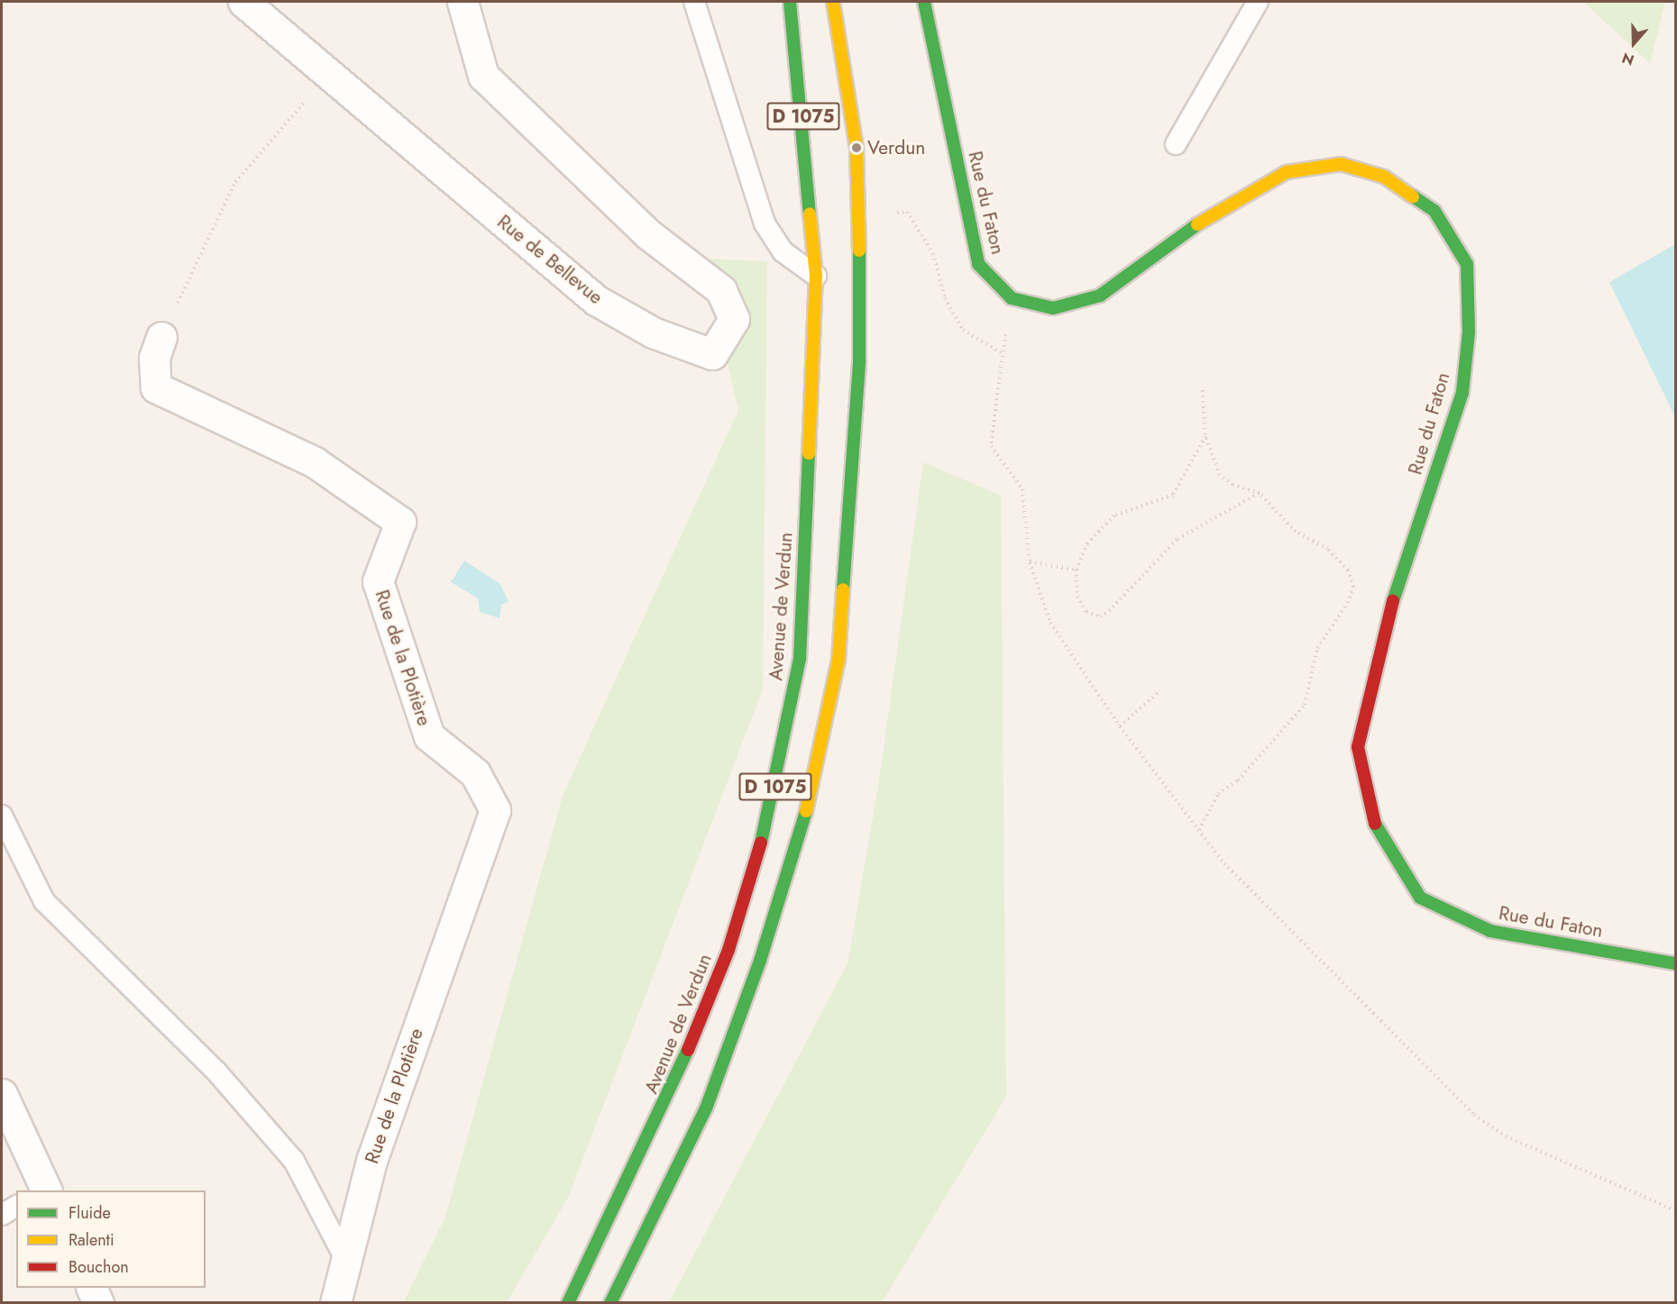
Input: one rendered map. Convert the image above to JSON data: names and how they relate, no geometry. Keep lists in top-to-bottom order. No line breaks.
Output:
{"streets":{"main road":["D 1075","Rue du Faton","Avenue de Verdun"],"street":["Rue de Bellevue","Rue de la Plotière"]},"places":["Verdun"],"legend":["Fluide","Ralenti","Bouchon"],"north":"bottom"}
